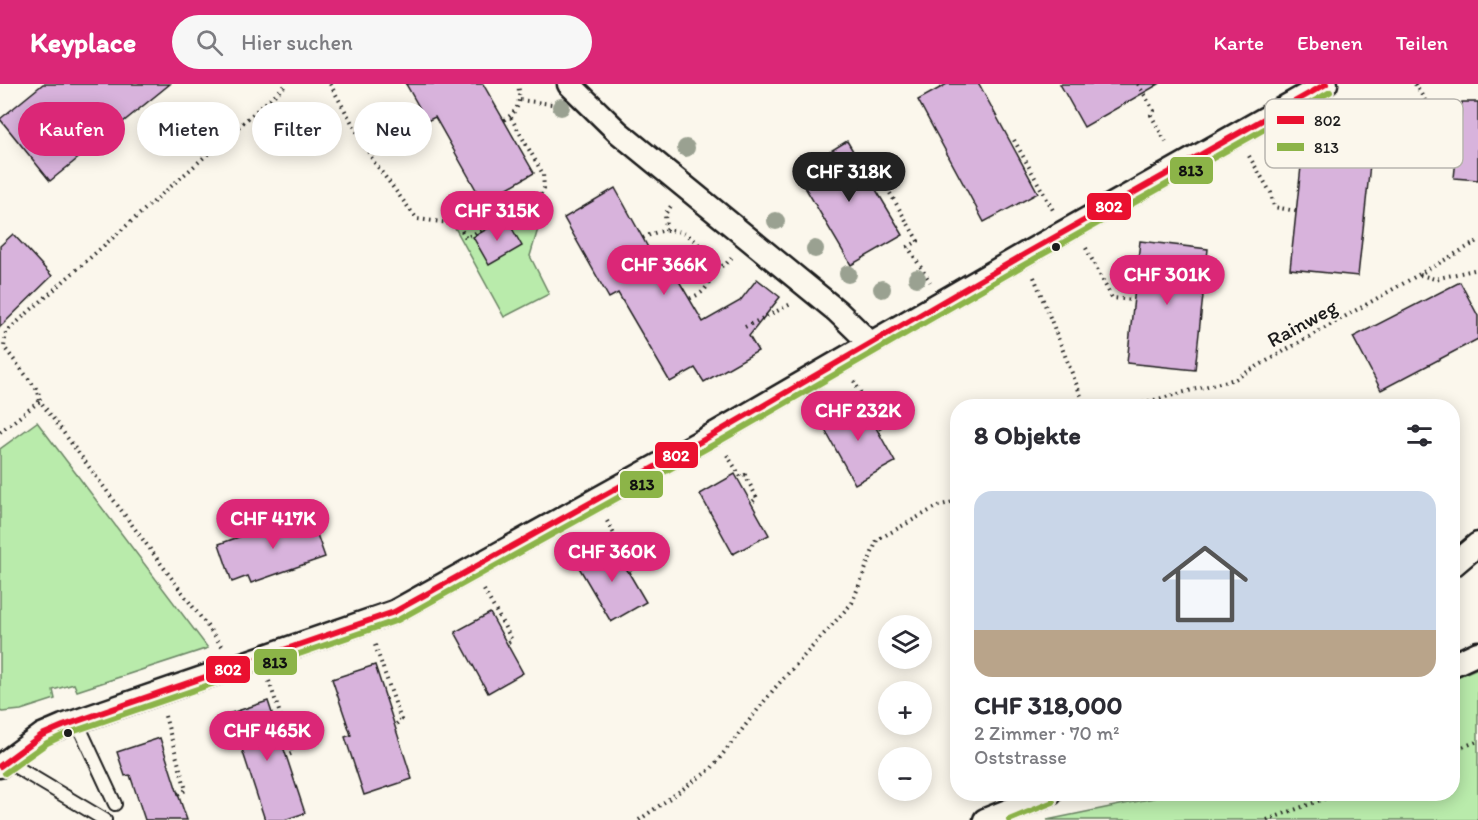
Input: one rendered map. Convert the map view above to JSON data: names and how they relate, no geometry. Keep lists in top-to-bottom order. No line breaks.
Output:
{"streets":{"path":["Rainweg"]},"lines":["transit line 802","transit line 813"],"legend":["802","813"],"page":{"header":"Keyplace","search":"Hier suchen","nav":["Karte","Ebenen","Teilen"],"chip":["Kaufen","Mieten","Filter","Neu"],"price":["CHF 318K","CHF 315K","CHF 366K","CHF 301K","CHF 232K","CHF 417K","CHF 360K","CHF 465K"],"heading":"8 Objekte","list":[{"name":"CHF 318,000","note":"2 Zimmer · 70 m² · Oststrasse"}],"map_buttons":["+","−"]}}
